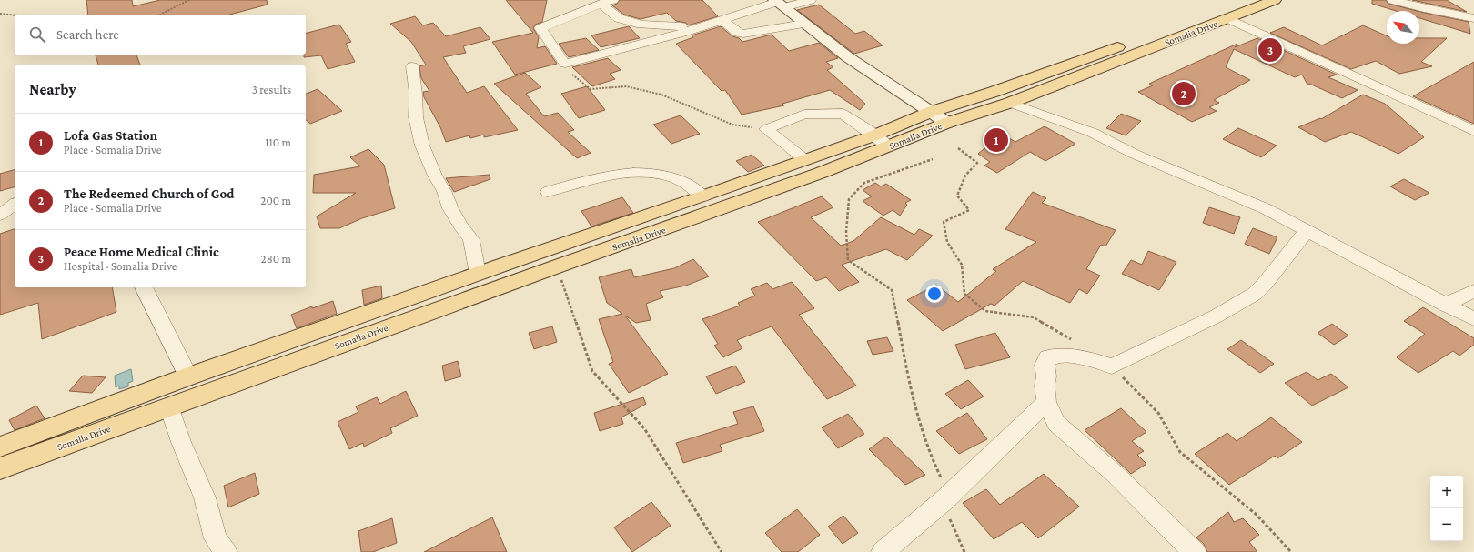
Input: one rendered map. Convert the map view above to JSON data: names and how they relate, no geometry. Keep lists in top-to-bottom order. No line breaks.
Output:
{"streets":{"main road":["Somalia Drive"]},"north":"top left","page":{"search":"Search here","pins":["3","2","1"],"heading":["Nearby","3 results"],"list":[{"mark":"1","name":"Lofa Gas Station","note":"Place · Somalia Drive","value":"110 m"},{"mark":"2","name":"The Redeemed Church of God","note":"Place · Somalia Drive","value":"200 m"},{"mark":"3","name":"Peace Home Medical Clinic","note":"Hospital · Somalia Drive","value":"280 m"}],"map_buttons":["+","−"]}}
